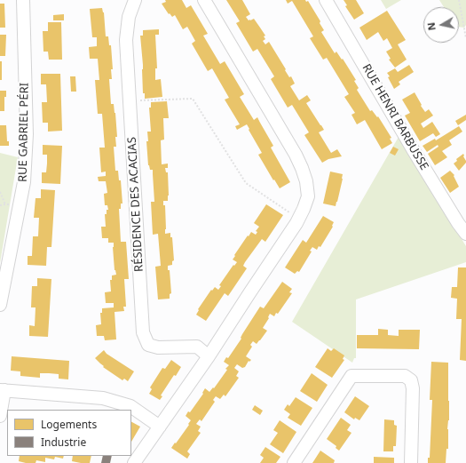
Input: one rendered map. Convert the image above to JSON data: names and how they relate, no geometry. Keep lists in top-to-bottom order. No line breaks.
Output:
{"streets":{"street":["RUE HENRI BARBUSSE","RUE GABRIEL PÉRI","RÉSIDENCE DES ACACIAS"]},"legend":["Logements","Industrie"],"north":"left"}
